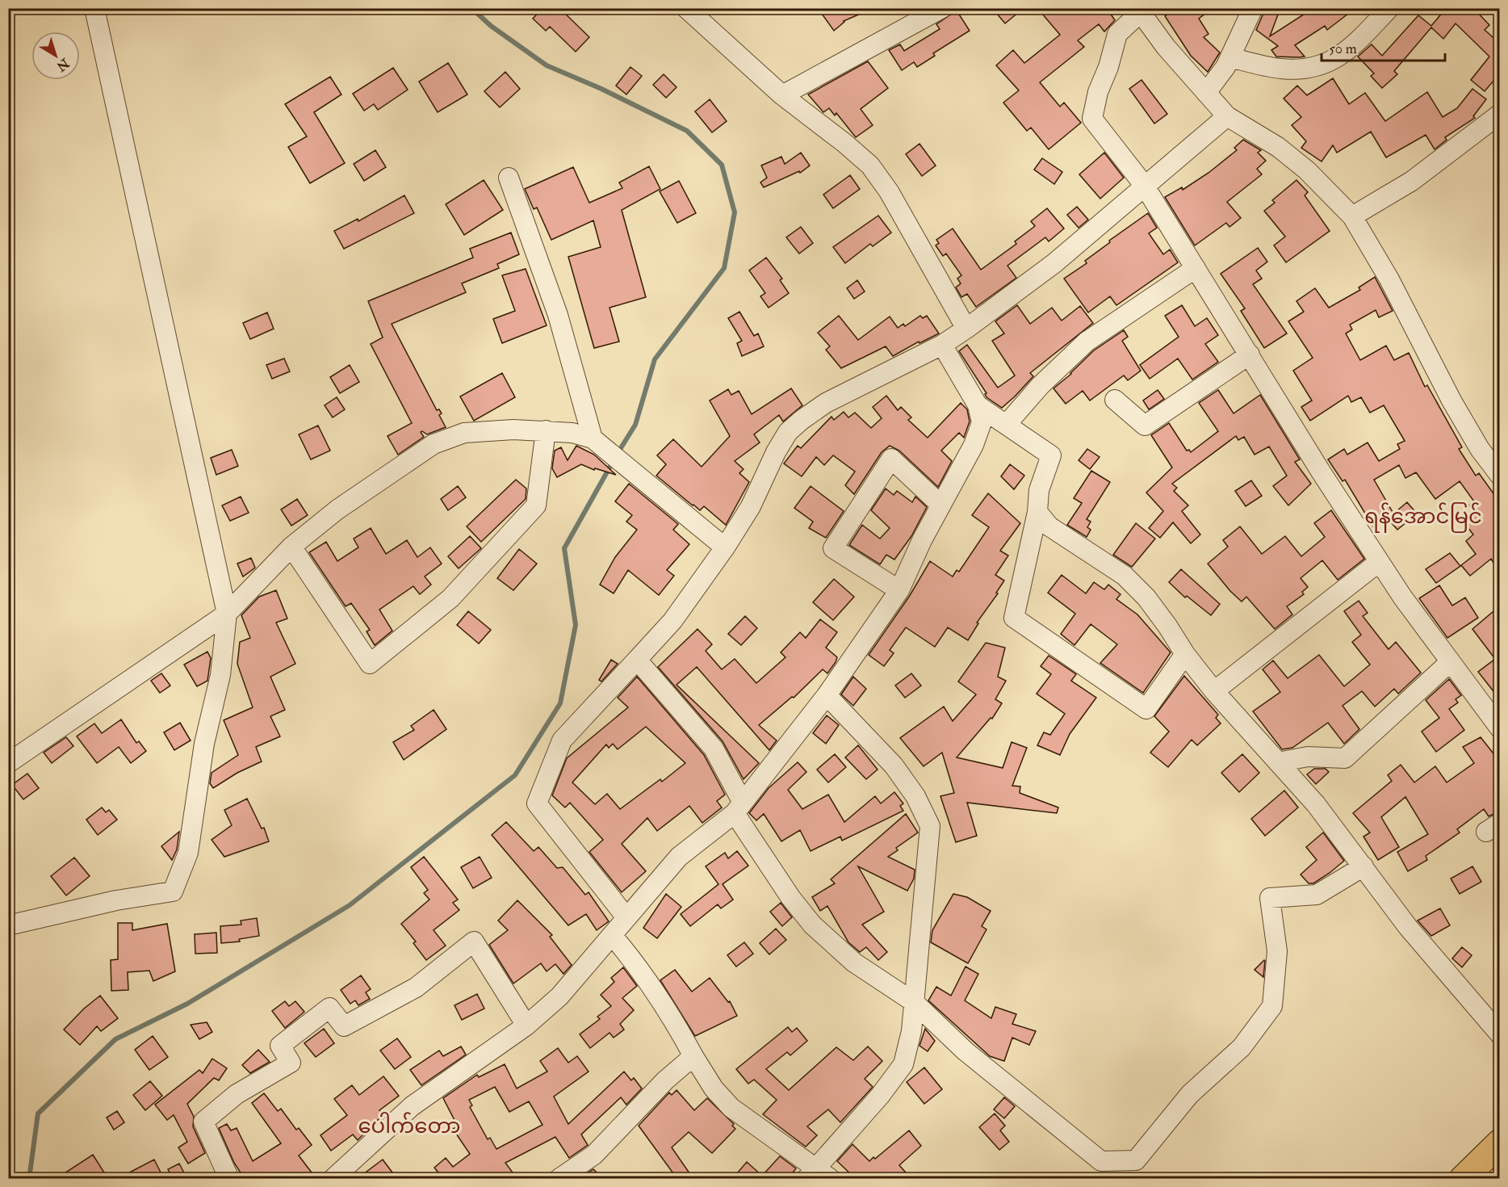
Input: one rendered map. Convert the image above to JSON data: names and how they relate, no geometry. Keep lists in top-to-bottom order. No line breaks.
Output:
{"districts":["ရန်အောင်မြင်","ပေါက်တော"],"scale_bar":"50 m","north":"bottom right"}
